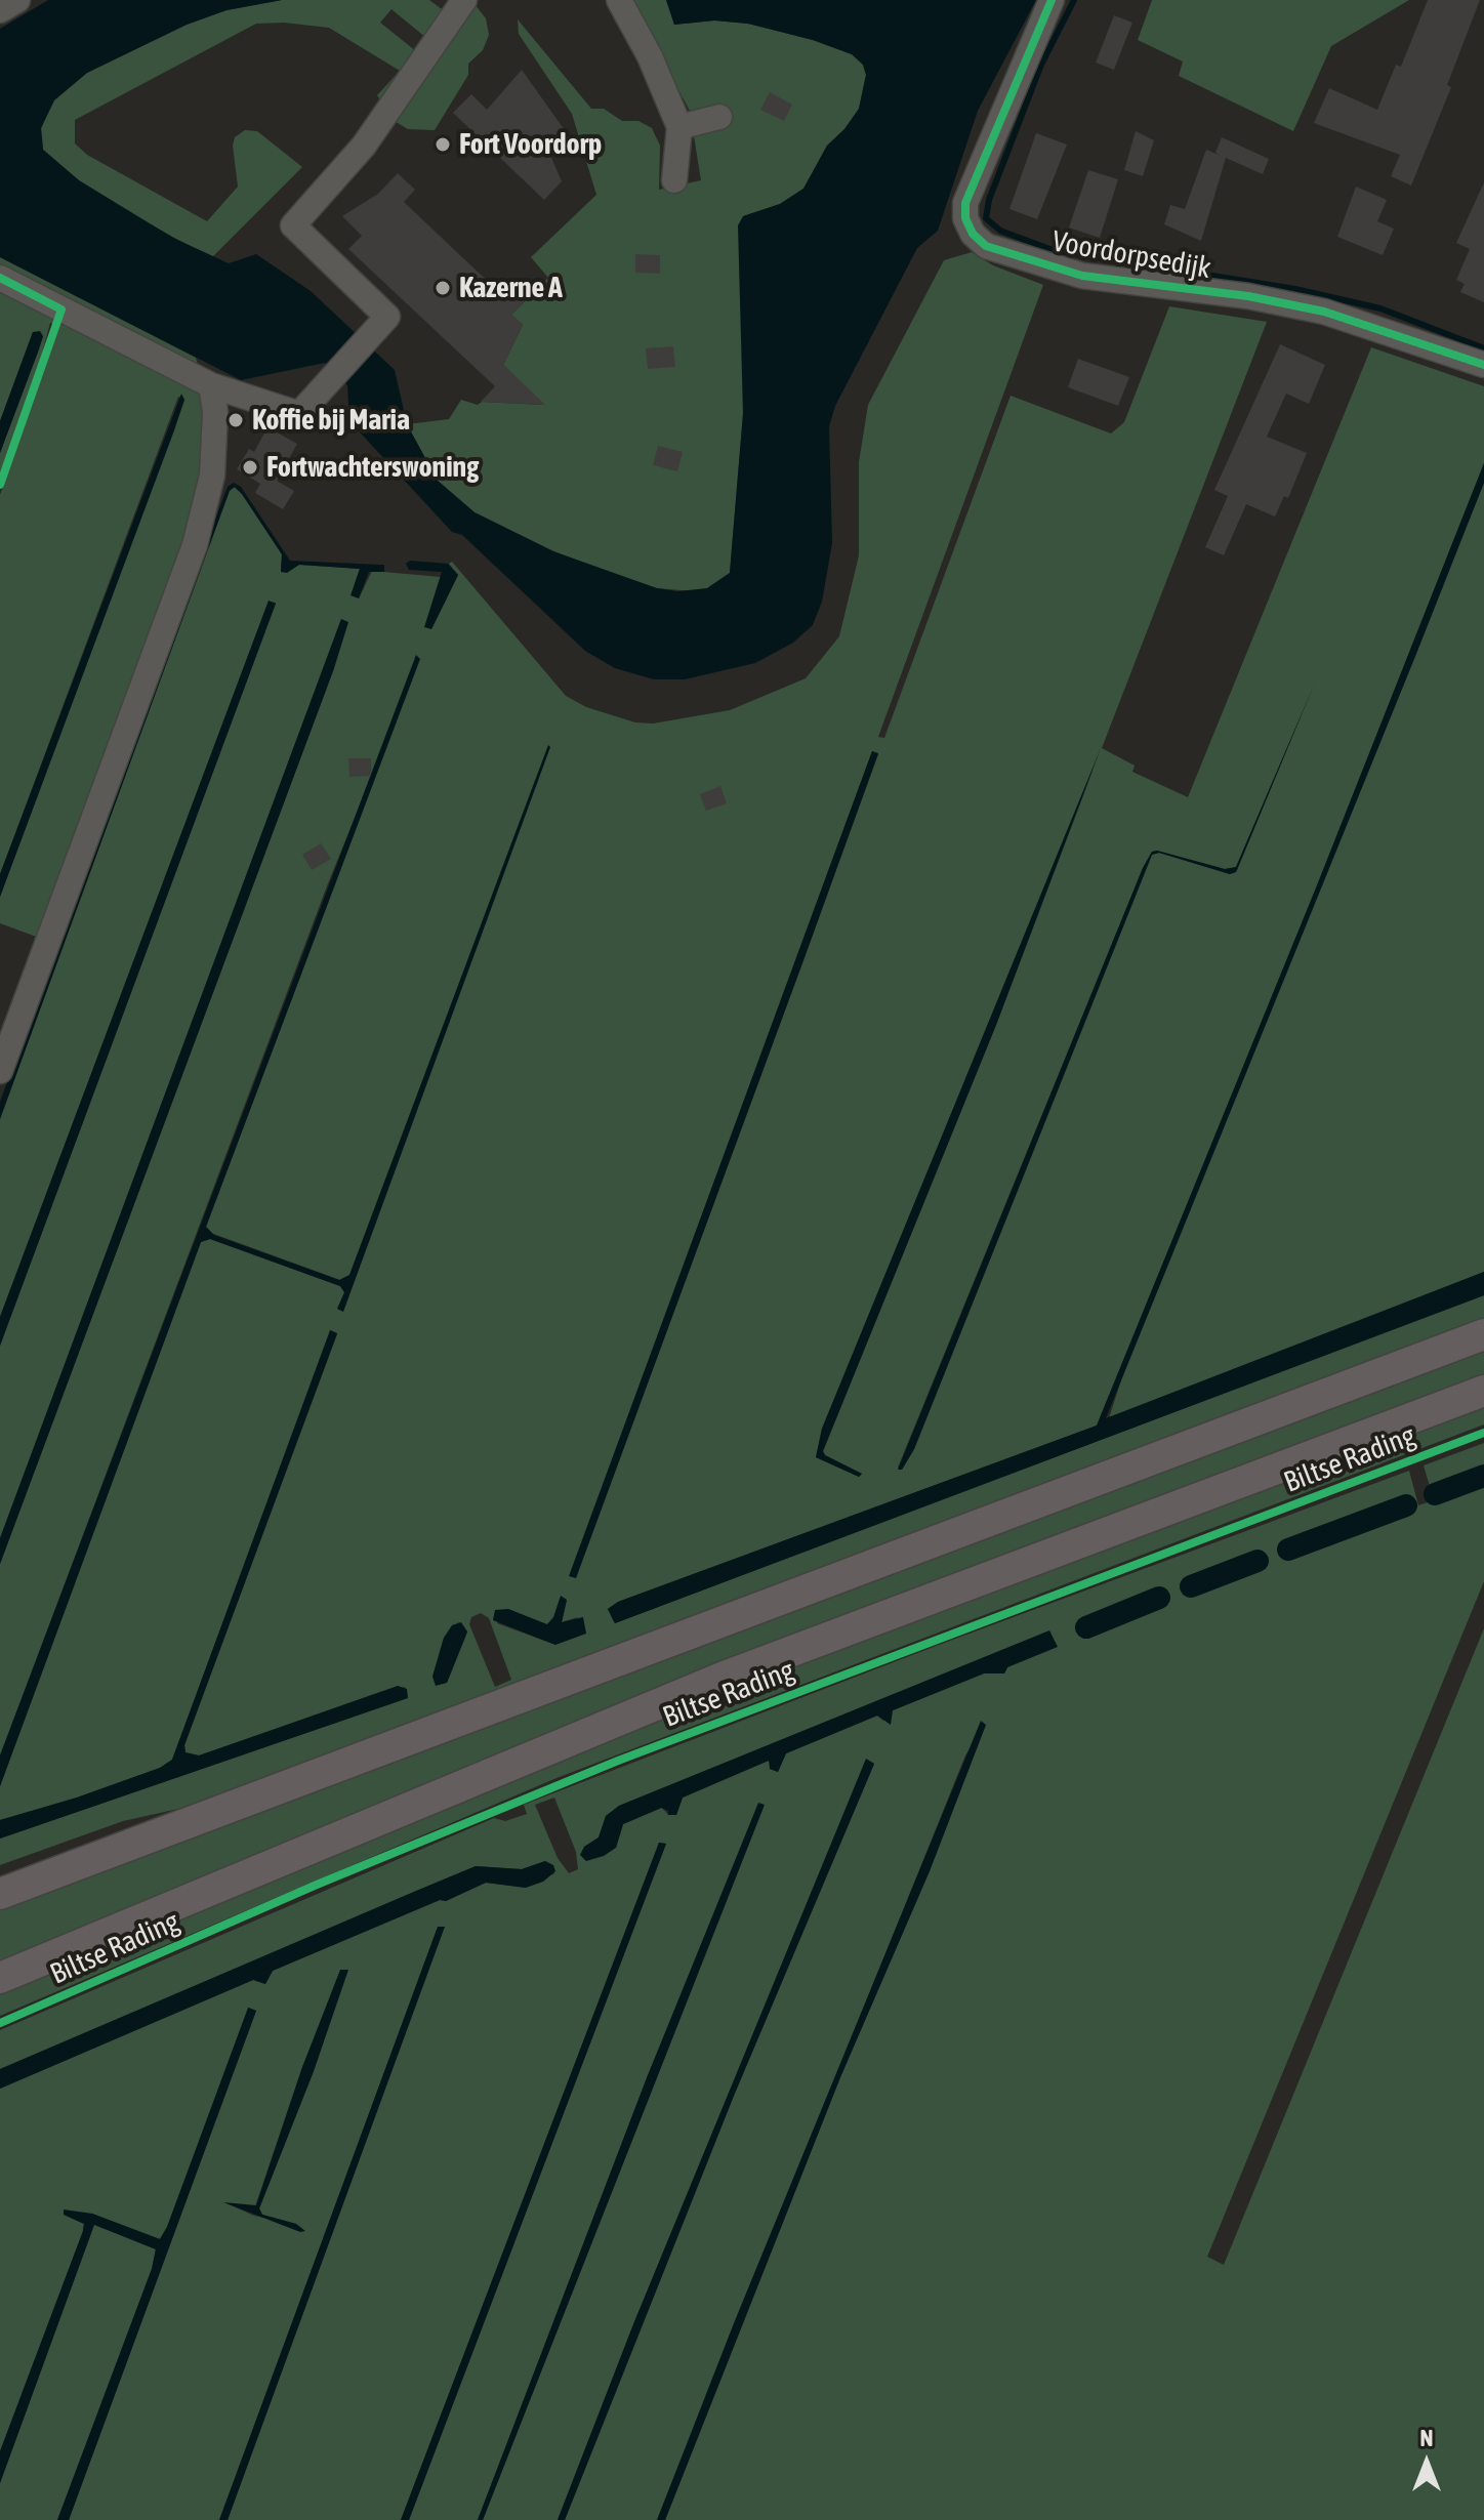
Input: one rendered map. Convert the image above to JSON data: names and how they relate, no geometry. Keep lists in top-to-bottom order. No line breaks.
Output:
{"streets":{"main road":["Biltse Rading"],"street":["Voordorpsedijk"]},"places":["Fort Voordorp","Kazerne A","Koffie bij Maria","Fortwachterswoning"],"north":"top"}
